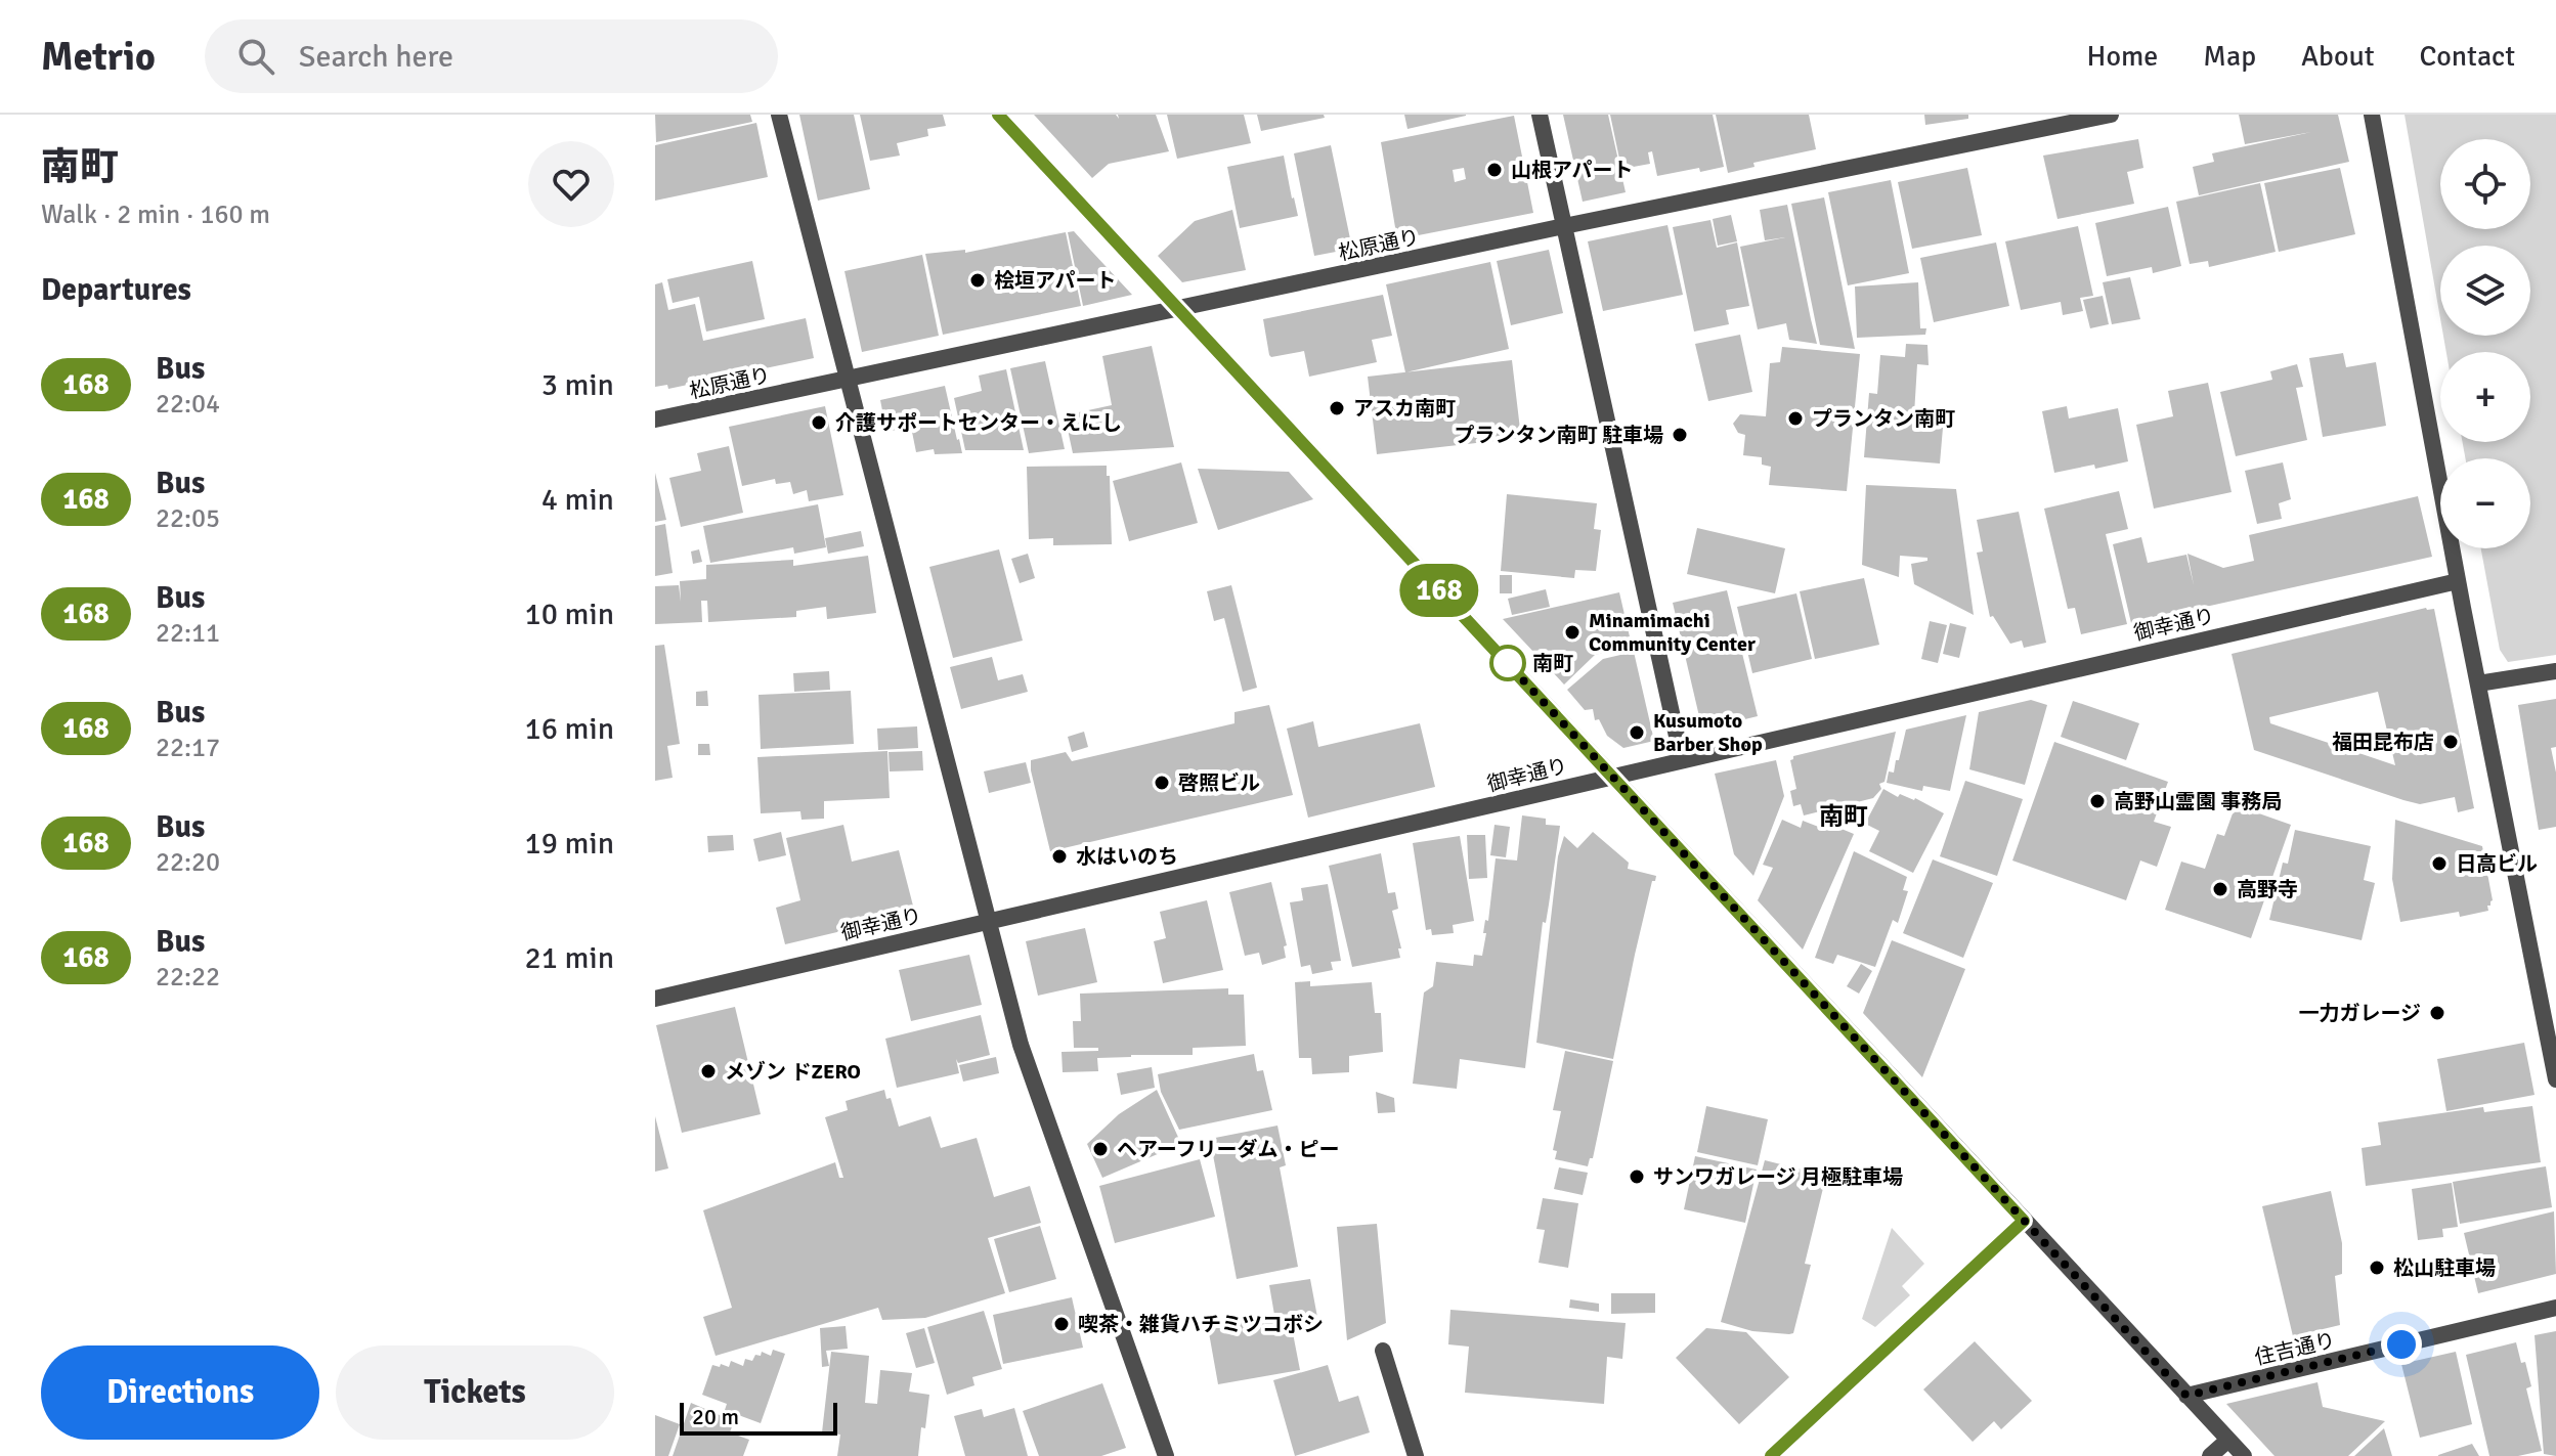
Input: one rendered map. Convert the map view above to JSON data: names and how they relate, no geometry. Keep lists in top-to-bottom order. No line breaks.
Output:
{"streets":{"street":["松原通り","御幸通り","住吉通り"]},"districts":["南町"],"places":["山根アパート","桧垣アパート","アスカ南町","プランタン南町","介護サポートセンター・えにし","プランタン南町 駐車場","Minamimachi Community Center","南町","Kusumoto Barber Shop","福田昆布店","啓照ビル","高野山霊園 事務局","水はいのち","日高ビル","高野寺","一力ガレージ","メゾン ドZERO","ヘアーフリーダム・ピー","サンワガレージ 月極駐車場","松山駐車場","喫茶・雑貨ハチミツコボシ"],"lines":["bus line 168"],"scale_bar":"20 m","page":{"header":"Metrio","search":"Search here","nav":["Home","Map","About","Contact"],"heading":[["南町","Walk · 2 min · 160 m"],"Departures"],"on_map":"168","map_buttons":["+","−"],"list":[{"mark":"168","name":"Bus","note":"22:04","value":"3 min"},{"mark":"168","name":"Bus","note":"22:05","value":"4 min"},{"mark":"168","name":"Bus","note":"22:11","value":"10 min"},{"mark":"168","name":"Bus","note":"22:17","value":"16 min"},{"mark":"168","name":"Bus","note":"22:20","value":"19 min"},{"mark":"168","name":"Bus","note":"22:22","value":"21 min"}],"buttons":["Directions","Tickets"],"scale":"20 m"}}
